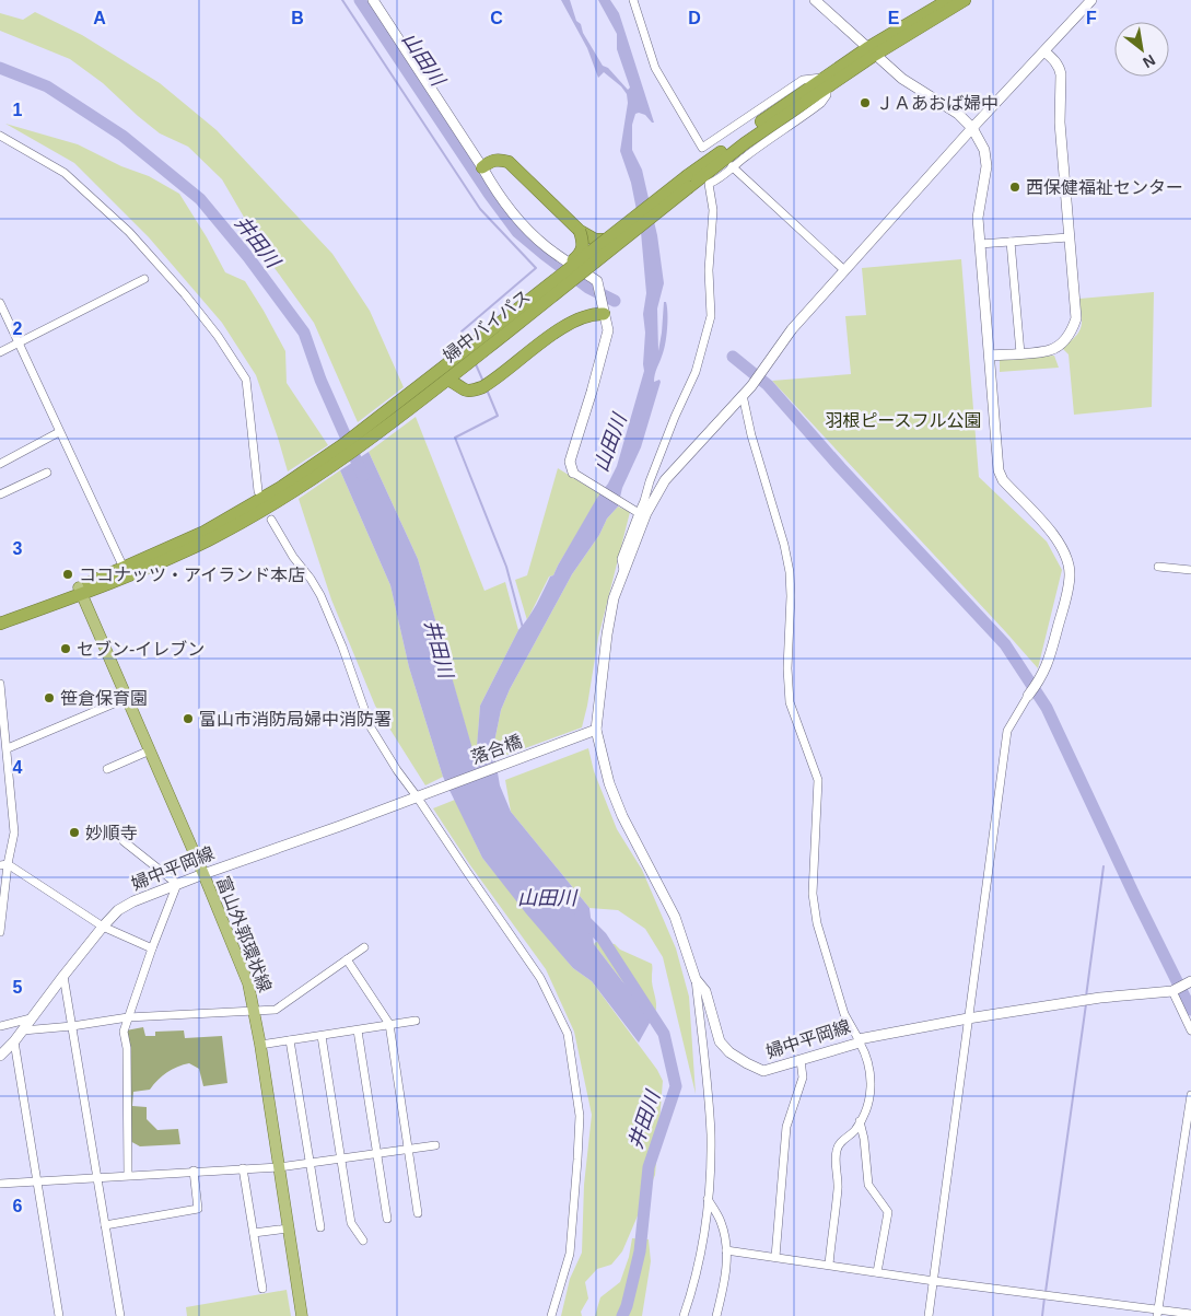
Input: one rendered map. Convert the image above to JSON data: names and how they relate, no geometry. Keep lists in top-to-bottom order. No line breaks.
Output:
{"streets":{"highway":["婦中バイパス"],"main road":["富山外郭環状線"],"street":["落合橋","婦中平岡線"]},"crossings":[["婦中バイパス","富山外郭環状線"],["落合橋","婦中平岡線"],["婦中平岡線","富山外郭環状線"]],"water":["山田川","井田川"],"parks":["羽根ピースフル公園"],"places":["ＪＡあおば婦中","西保健福祉センター","ココナッツ・アイランド本店","セブン-イレブン","笹倉保育園","富山市消防局婦中消防署","妙順寺"],"north":"bottom right","grid":{"columns":["A","B","C","D","E","F"],"rows":["1","2","3","4","5","6"]}}
